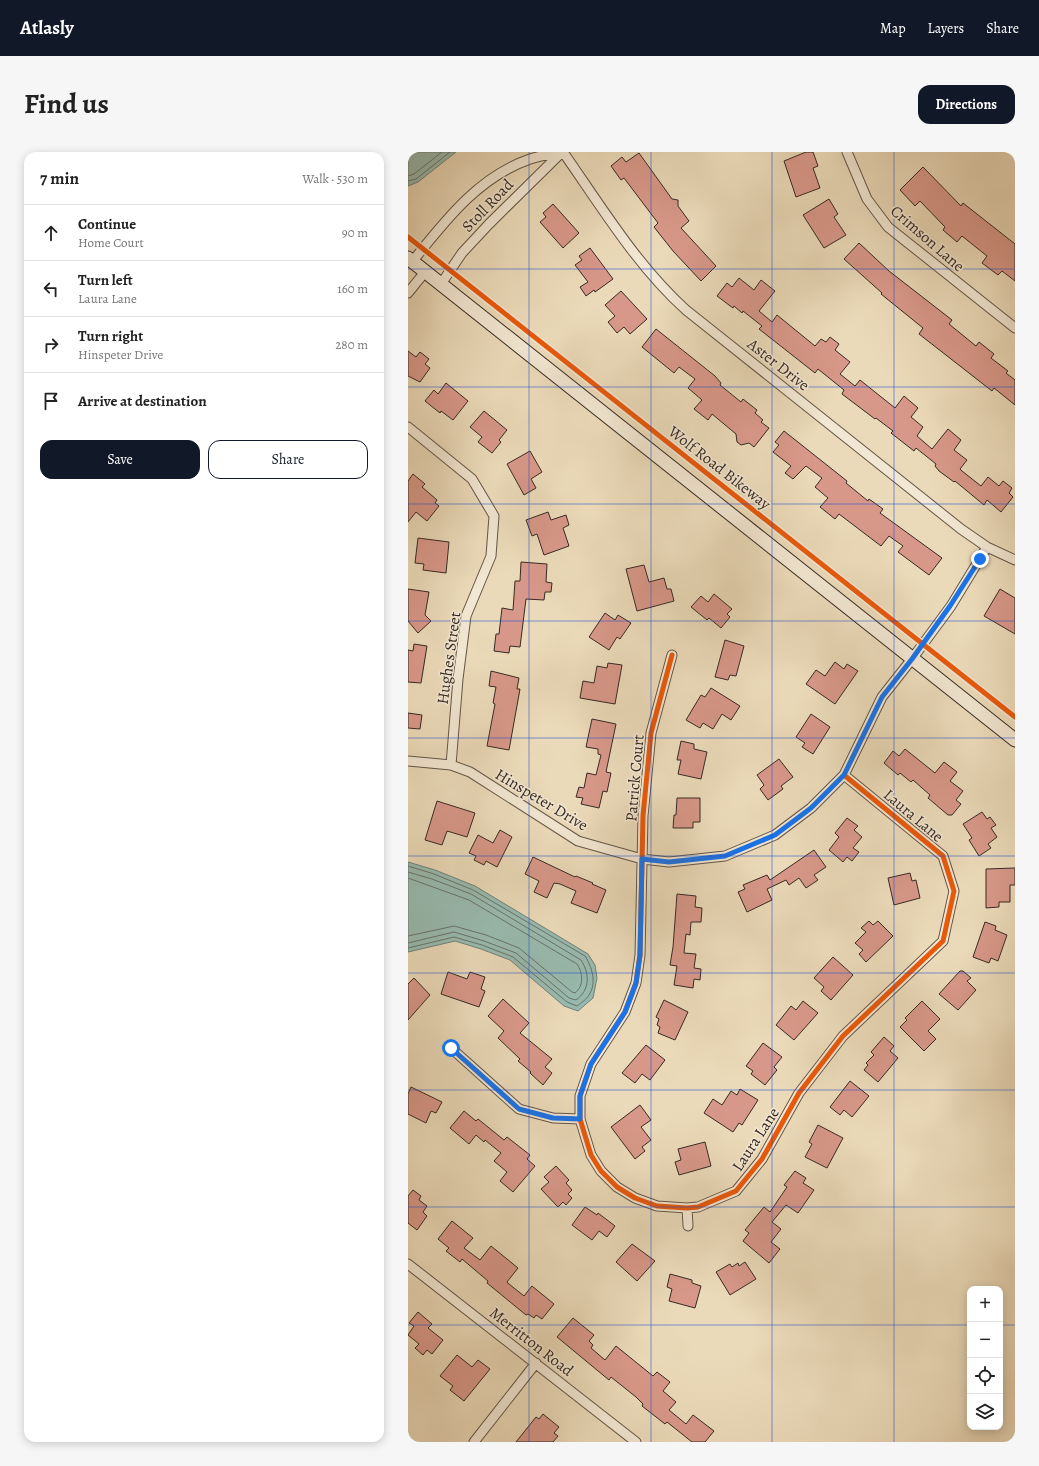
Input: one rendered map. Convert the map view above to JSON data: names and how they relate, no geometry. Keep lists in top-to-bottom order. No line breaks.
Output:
{"streets":{"street":["Stoll Road","Crimson Lane","Aster Drive","Hughes Street","Patrick Court","Hinspeter Drive","Laura Lane","Merritton Road"],"cycle path":["Wolf Road Bikeway"]},"crossings":[["Stoll Road","Aster Drive"],["Aster Drive","Hinspeter Drive"],["Hughes Street","Hinspeter Drive"],["Patrick Court","Hinspeter Drive"],["Patrick Court","Laura Lane"],["Hinspeter Drive","Laura Lane"]],"page":{"header":"Atlasly","nav":["Map","Layers","Share"],"title":"Find us","buttons":["Directions",["Save","Share"]],"heading":["7 min","Walk · 530 m"],"list":[["Continue","Home Court","90 m"],["Turn left","Laura Lane","160 m"],["Turn right","Hinspeter Drive","280 m"],"Arrive at destination"],"map_buttons":["+","−"]}}
